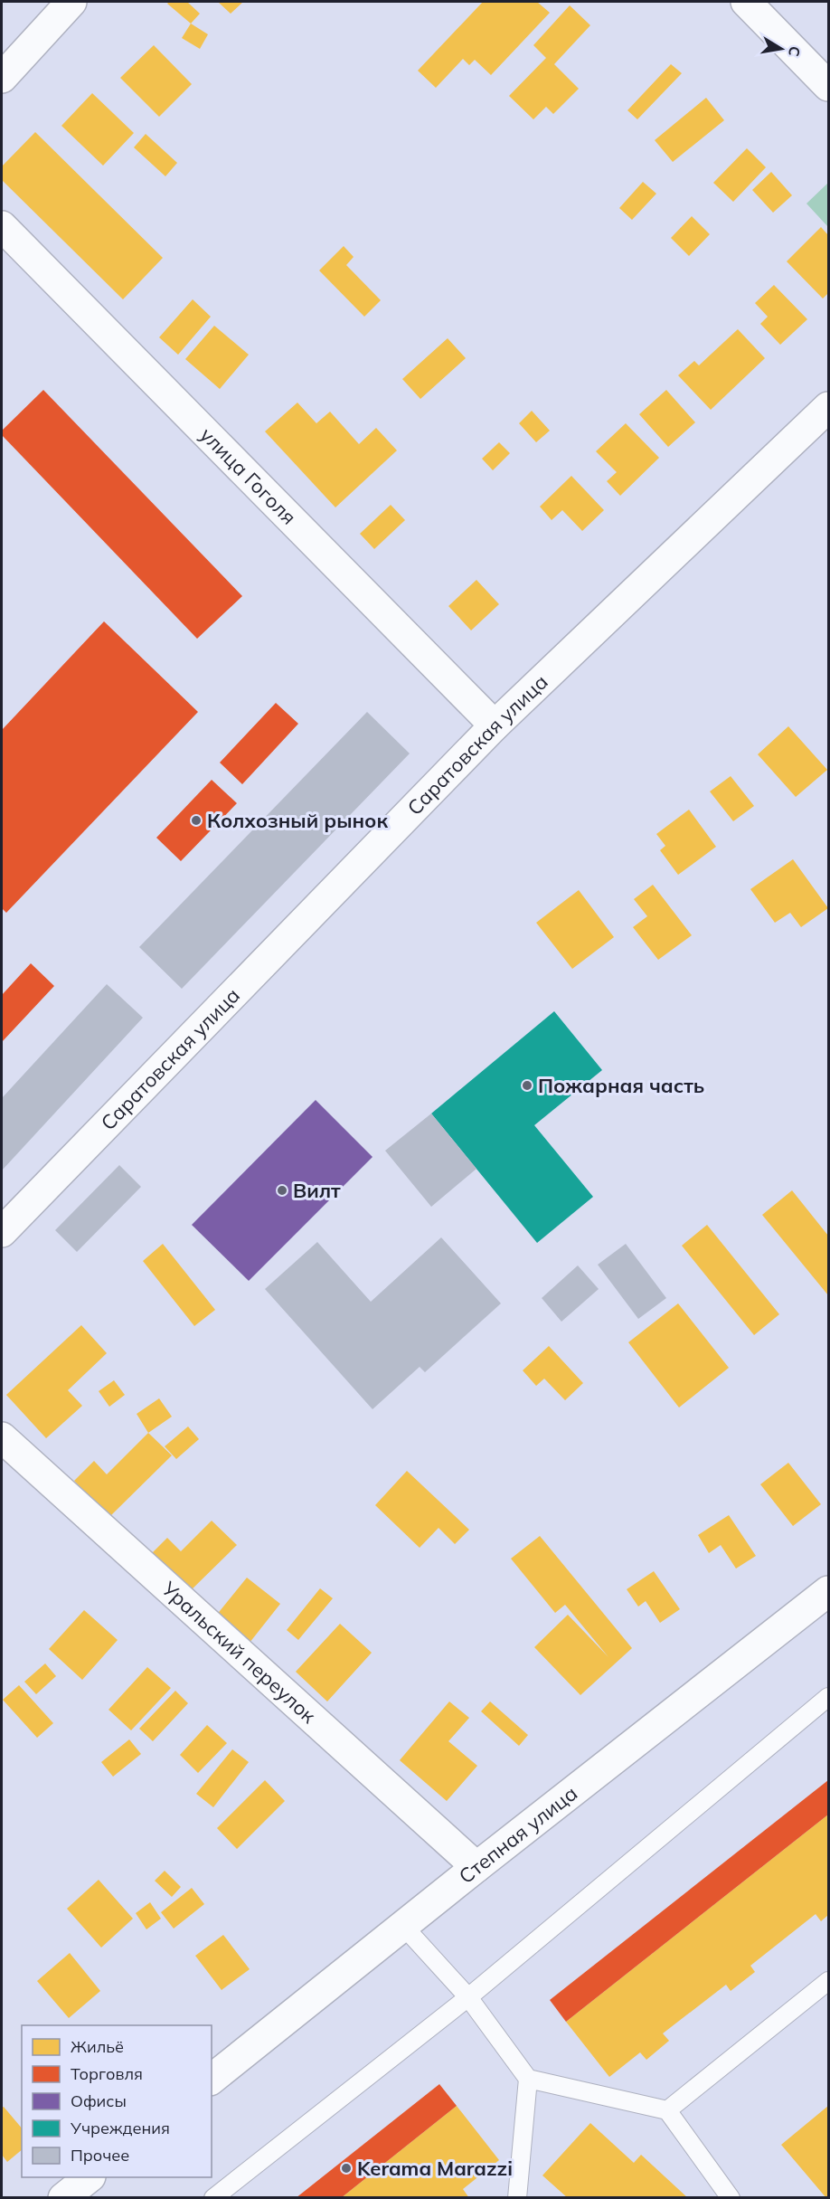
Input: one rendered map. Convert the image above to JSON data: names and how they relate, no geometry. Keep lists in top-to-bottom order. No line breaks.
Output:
{"streets":{"street":["улица Гоголя","Саратовская улица","Уральский переулок","Степная улица"]},"crossings":[["улица Гоголя","Саратовская улица"],["Уральский переулок","Степная улица"]],"places":["Колхозный рынок","Пожарная часть","Вилт","Kerama Marazzi"],"legend":["Жильё","Торговля","Офисы","Учреждения","Прочее"],"north":"right"}
